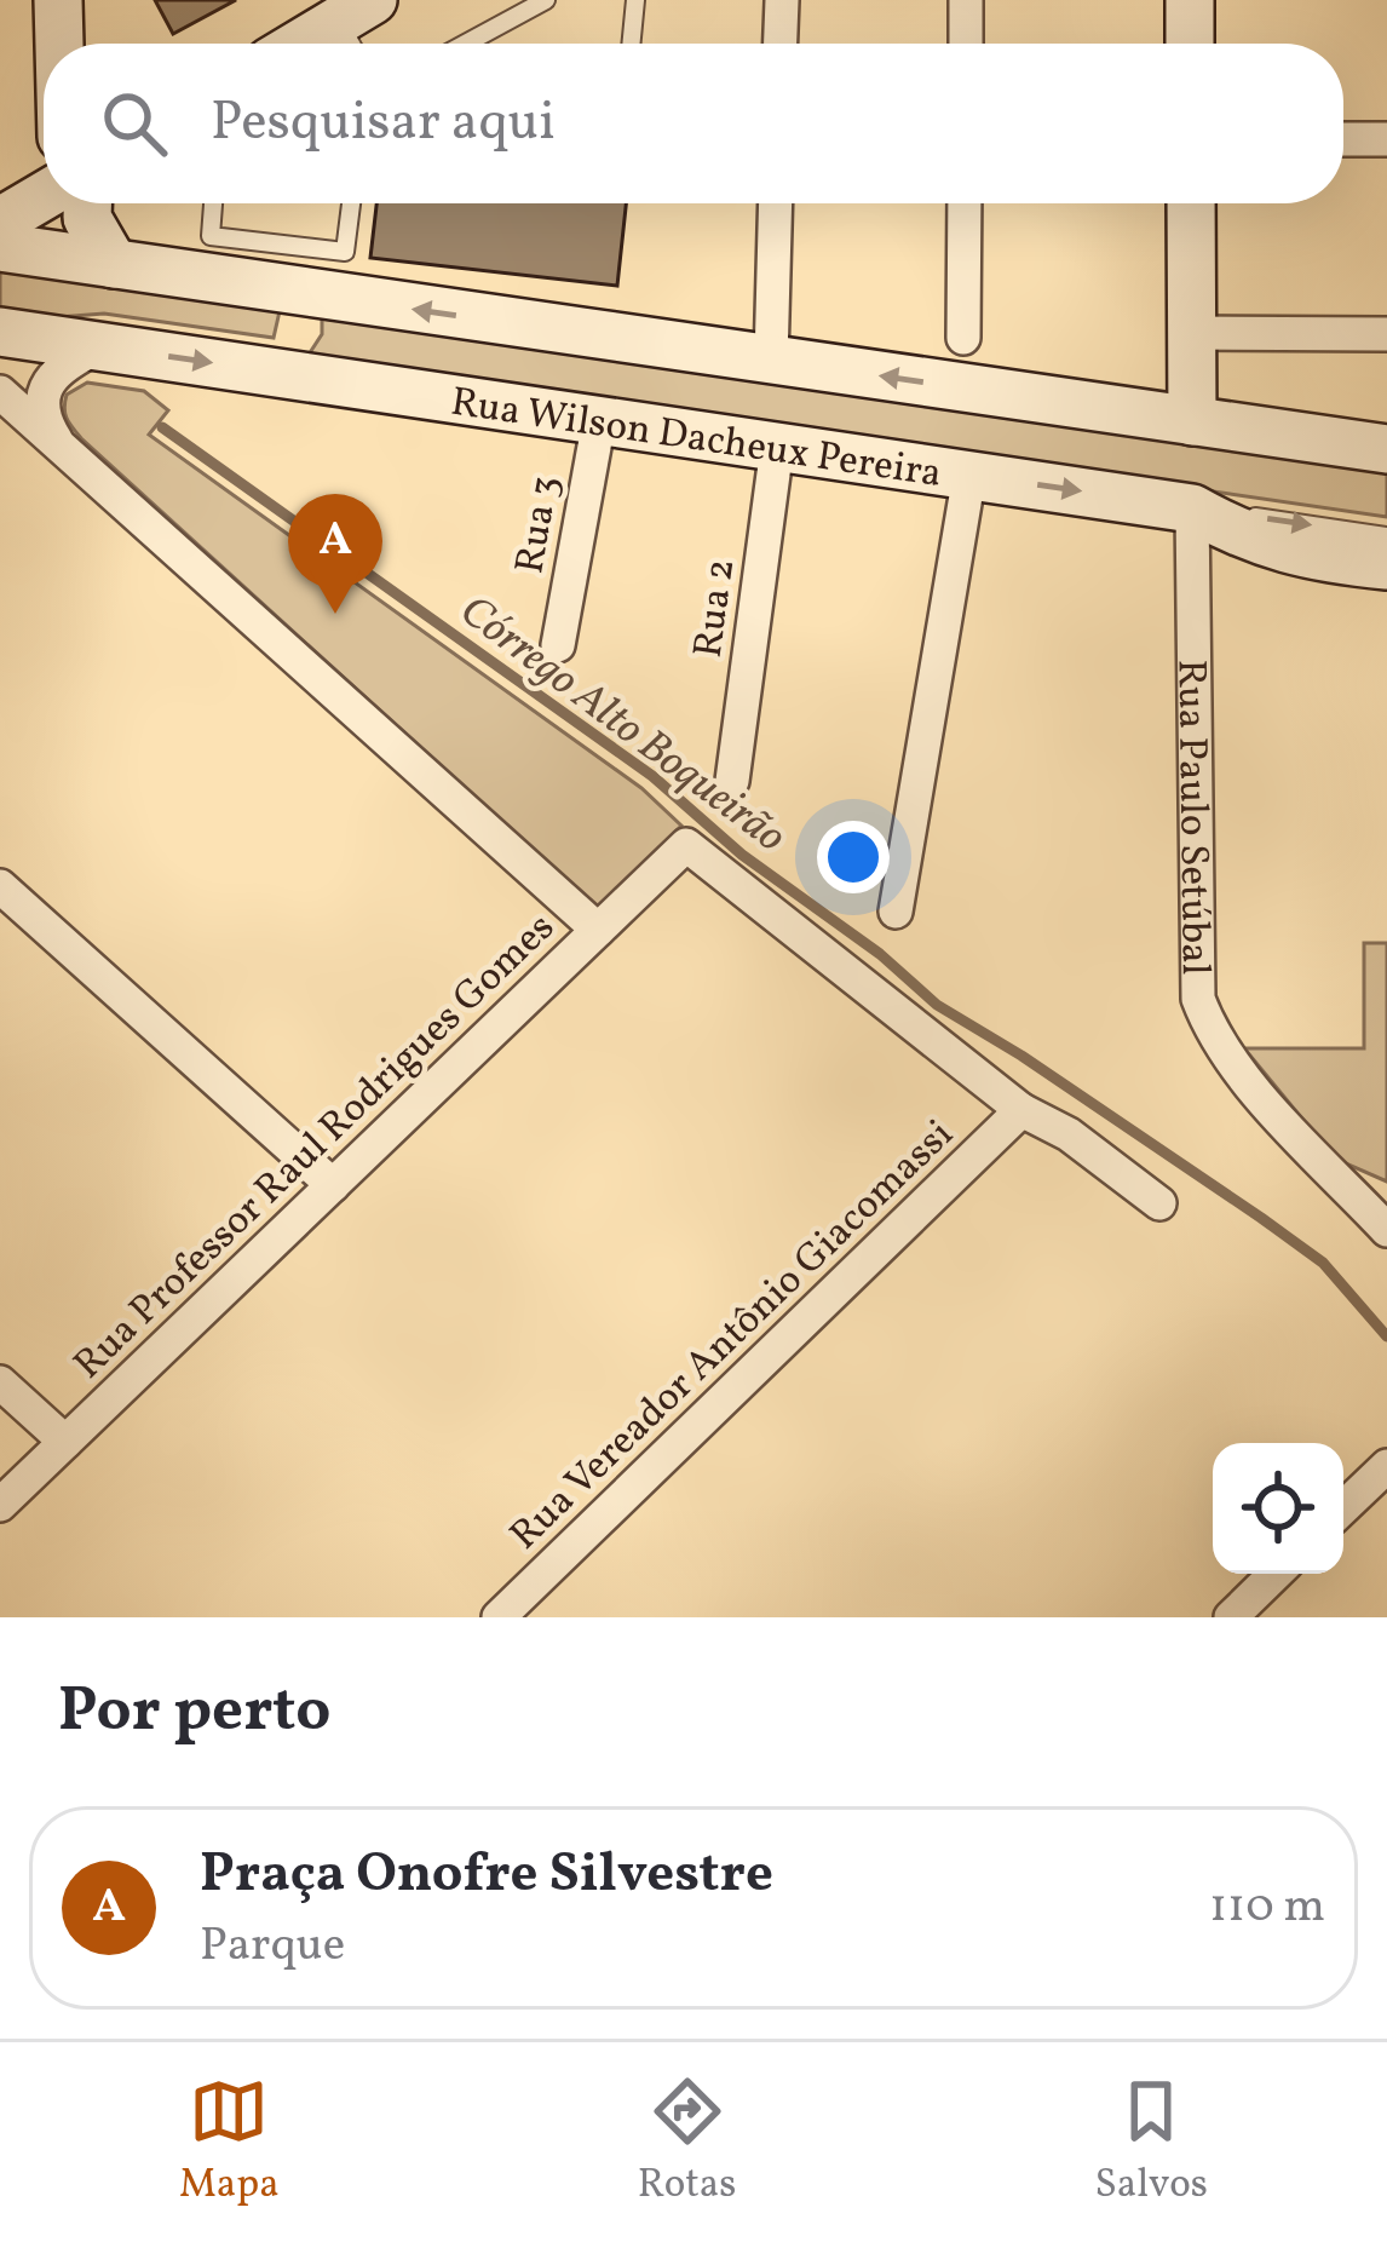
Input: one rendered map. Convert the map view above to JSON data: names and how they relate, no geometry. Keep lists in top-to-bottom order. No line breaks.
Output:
{"streets":{"main road":["Rua Wilson Dacheux Pereira"],"street":["Rua 3","Rua 2","Rua Paulo Setúbal","Rua Professor Raul Rodrigues Gomes","Rua Vereador Antônio Giacomassi"]},"crossings":[["Rua Wilson Dacheux Pereira","Rua 3"],["Rua Wilson Dacheux Pereira","Rua 2"],["Rua Wilson Dacheux Pereira","Rua Paulo Setúbal"],["Rua Professor Raul Rodrigues Gomes","Rua Vereador Antônio Giacomassi"]],"water":["Córrego Alto Boqueirão"],"page":{"search":"Pesquisar aqui","pins":"A","heading":"Por perto","list":[{"mark":"A","name":"Praça Onofre Silvestre","note":"Parque","value":"110 m"}],"nav":["Mapa","Rotas","Salvos"]}}
